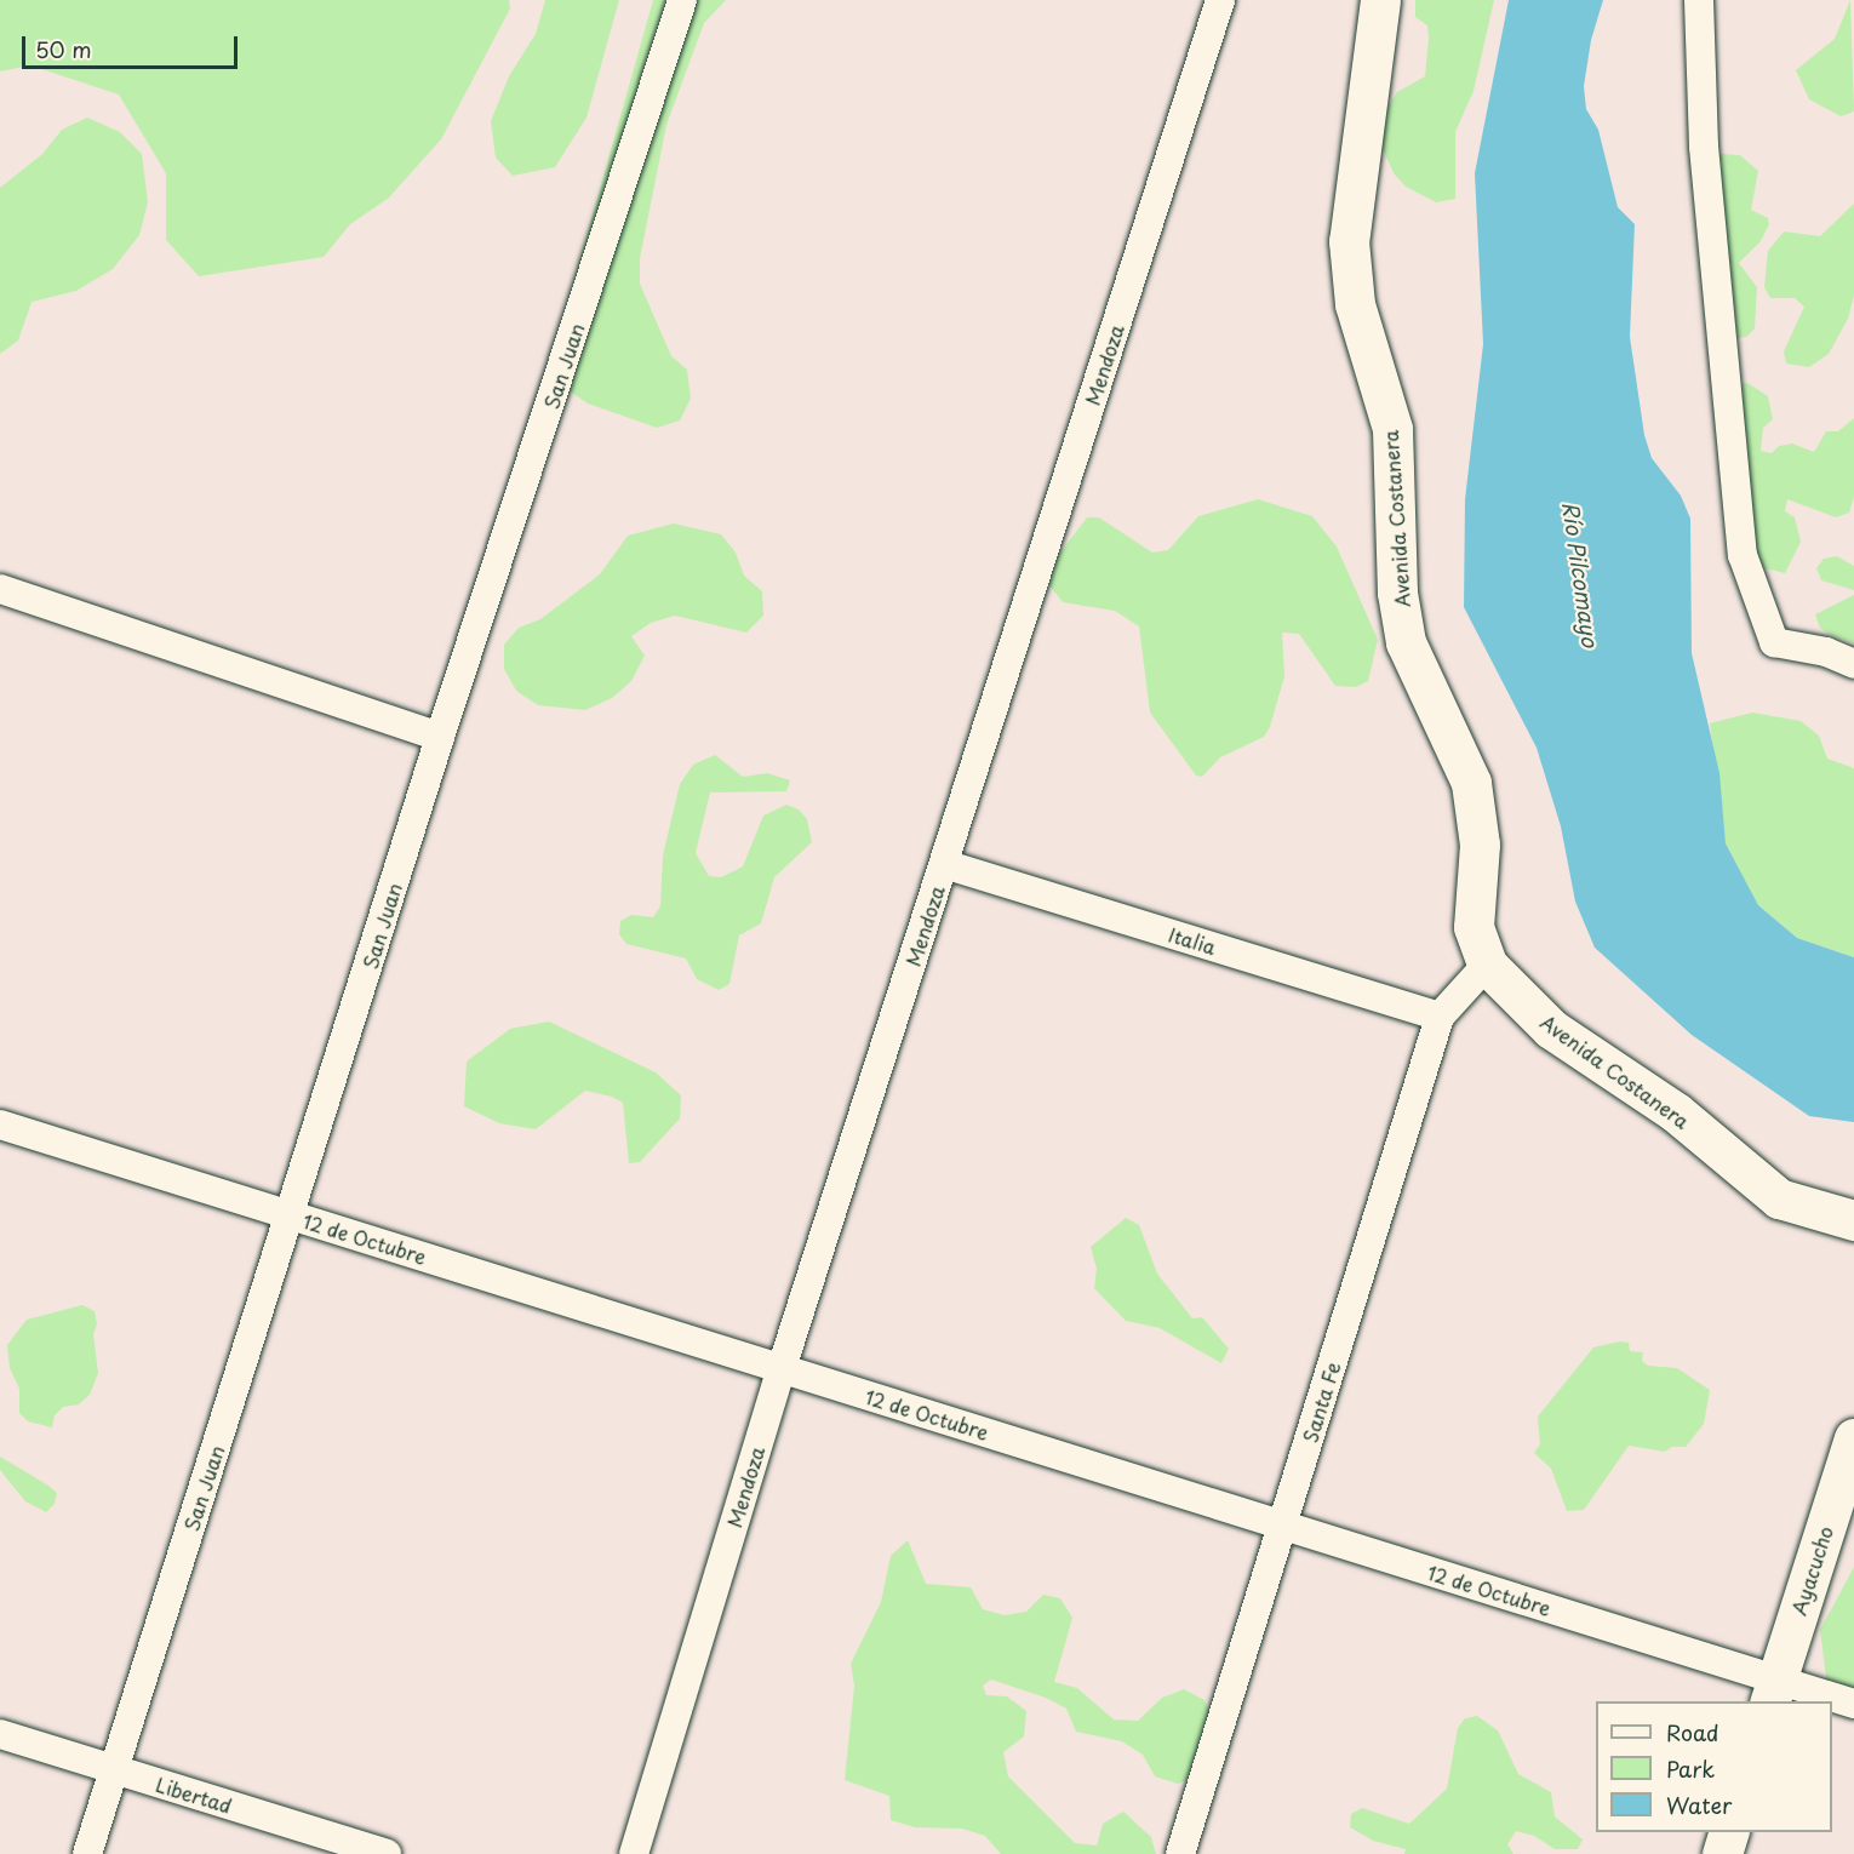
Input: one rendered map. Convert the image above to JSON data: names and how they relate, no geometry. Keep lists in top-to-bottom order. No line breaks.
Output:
{"streets":{"street":["Mendoza","San Juan","Avenida Costanera","Italia","12 de Octubre","Santa Fe","Ayacucho","Libertad"]},"crossings":[["Mendoza","Italia"],["Mendoza","12 de Octubre"],["San Juan","12 de Octubre"],["San Juan","Libertad"],["Avenida Costanera","Santa Fe"],["Italia","Santa Fe"],["12 de Octubre","Santa Fe"],["12 de Octubre","Ayacucho"]],"water":["Río Pilcomayo"],"legend":["Road","Park","Water"],"scale_bar":"50 m"}
